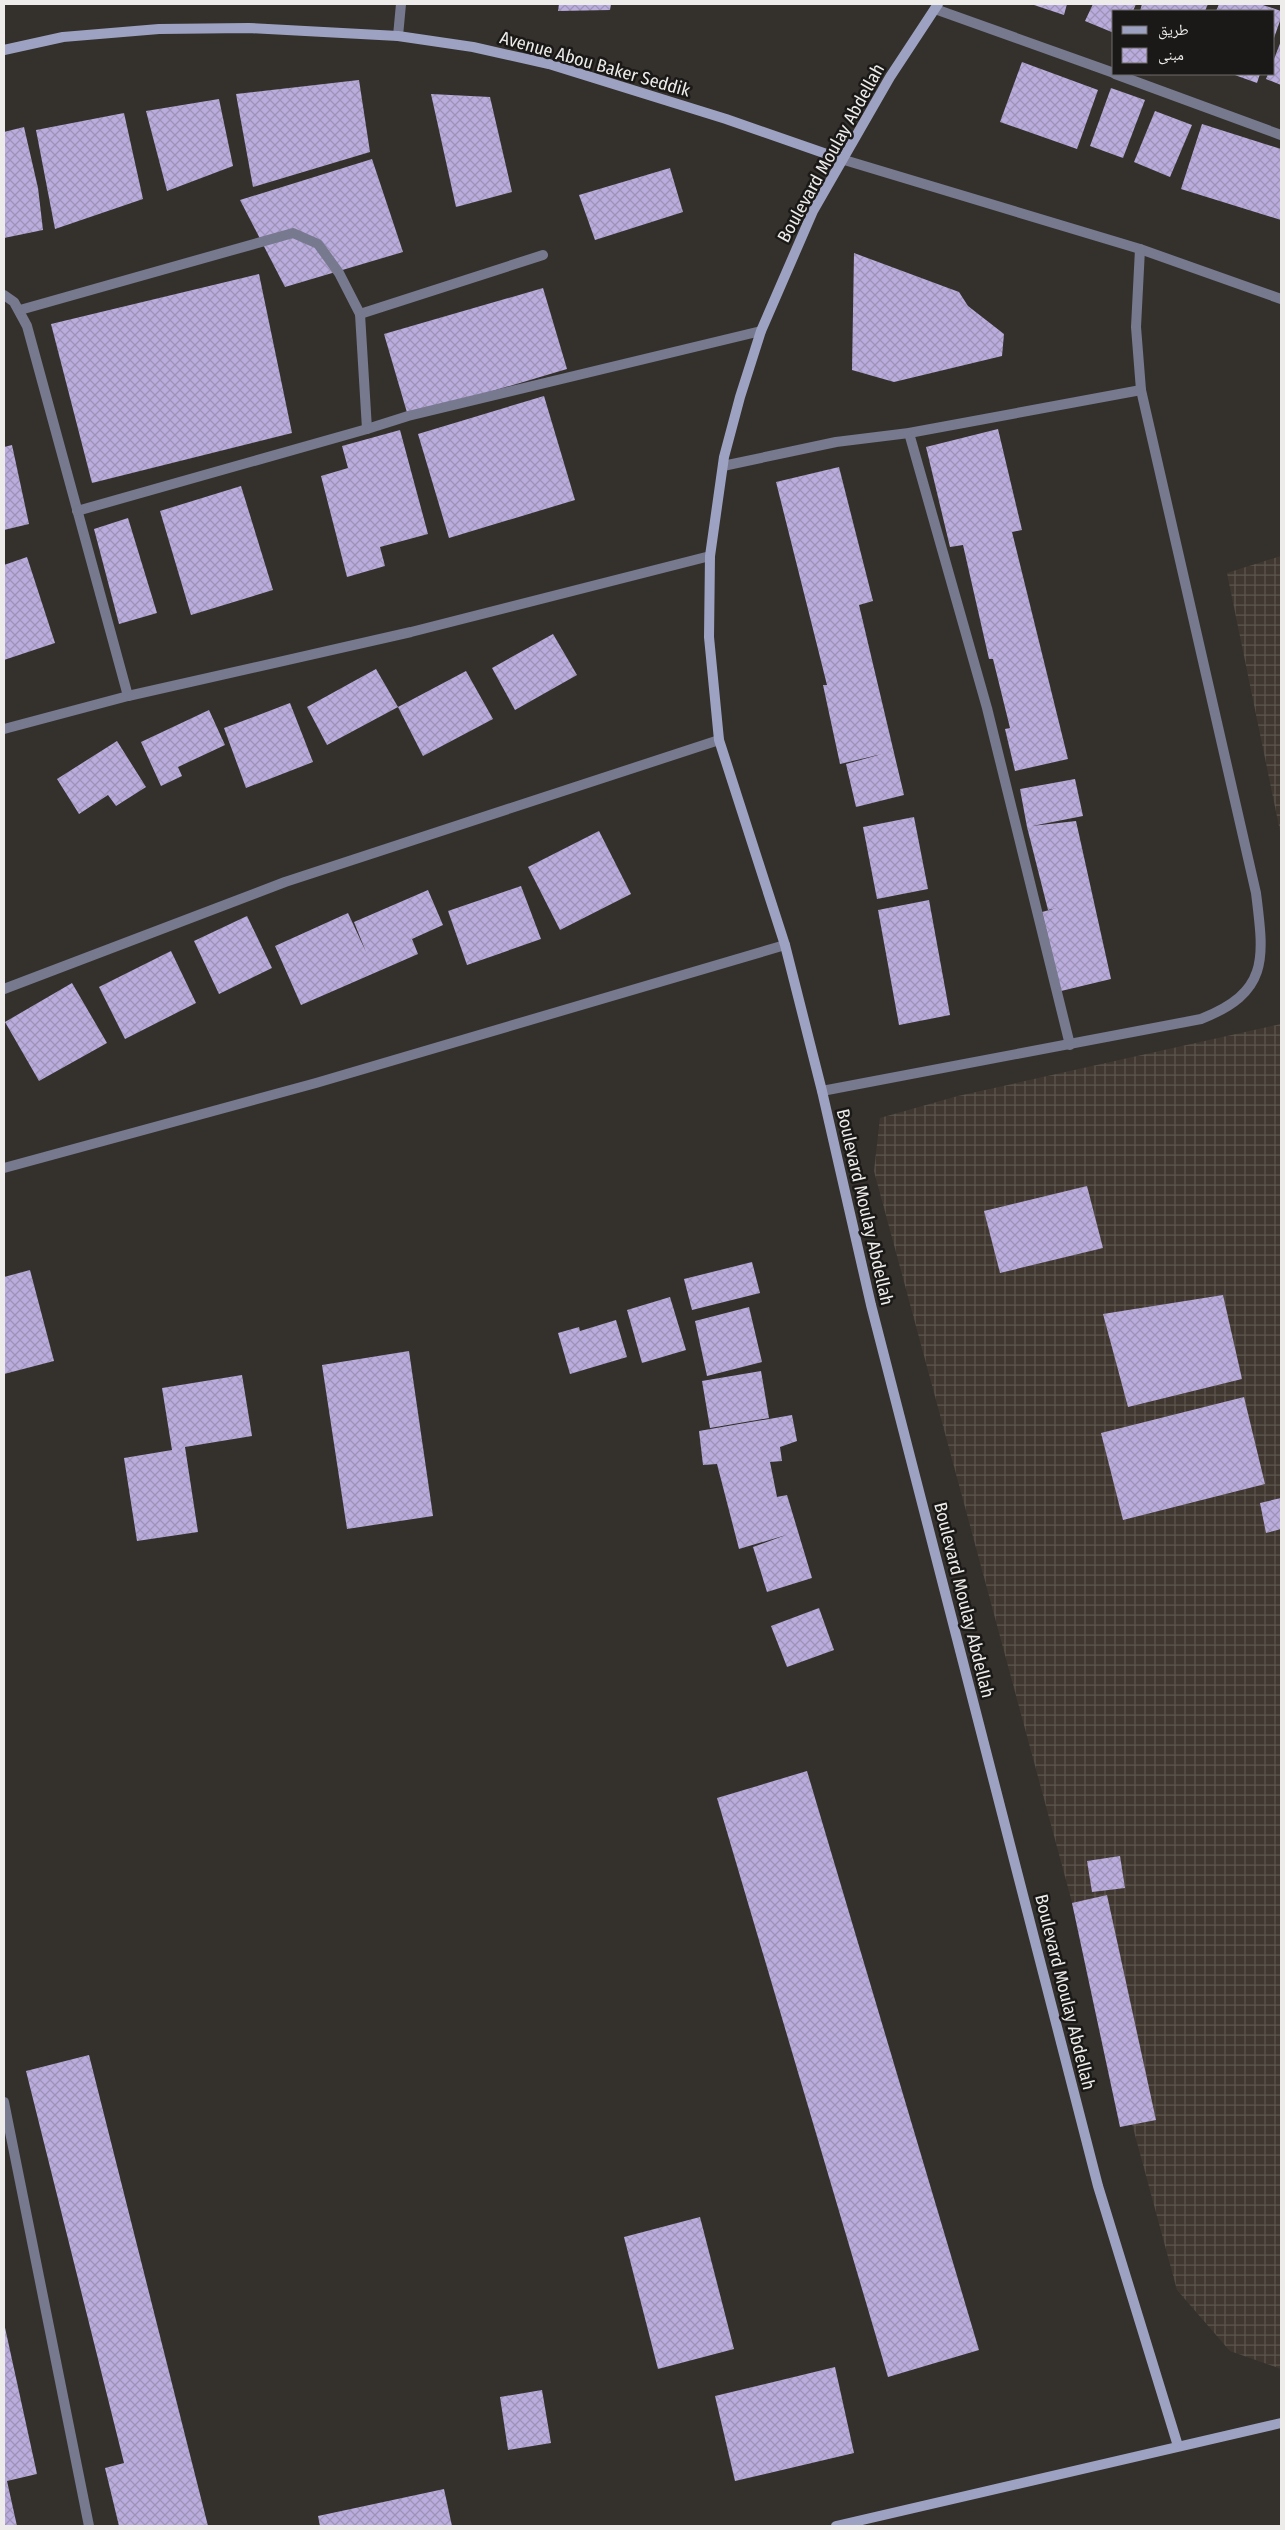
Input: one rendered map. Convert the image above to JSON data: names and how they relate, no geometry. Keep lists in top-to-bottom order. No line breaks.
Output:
{"streets":{"main road":["Avenue Abou Baker Seddik","Boulevard Moulay Abdellah"]},"crossings":[["Avenue Abou Baker Seddik","Boulevard Moulay Abdellah"]],"legend":["طريق","مبنى"]}
